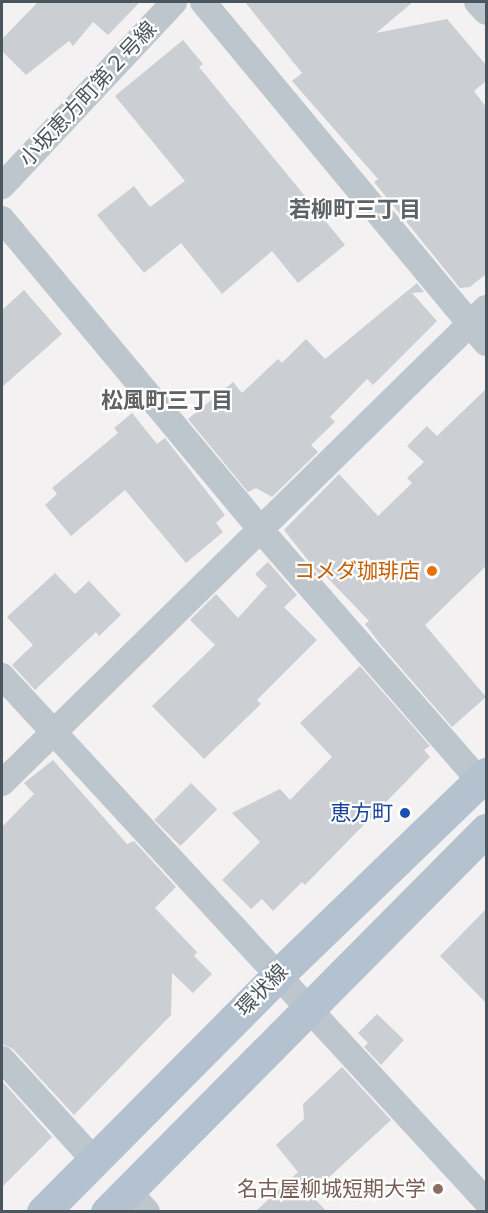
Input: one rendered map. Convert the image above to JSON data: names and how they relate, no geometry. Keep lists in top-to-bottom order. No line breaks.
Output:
{"streets":{"main road":["環状線"],"street":["小坂恵方町第２号線"]},"districts":["若柳町三丁目","松風町三丁目"],"places":["コメダ珈琲店","恵方町","名古屋柳城短期大学"]}
